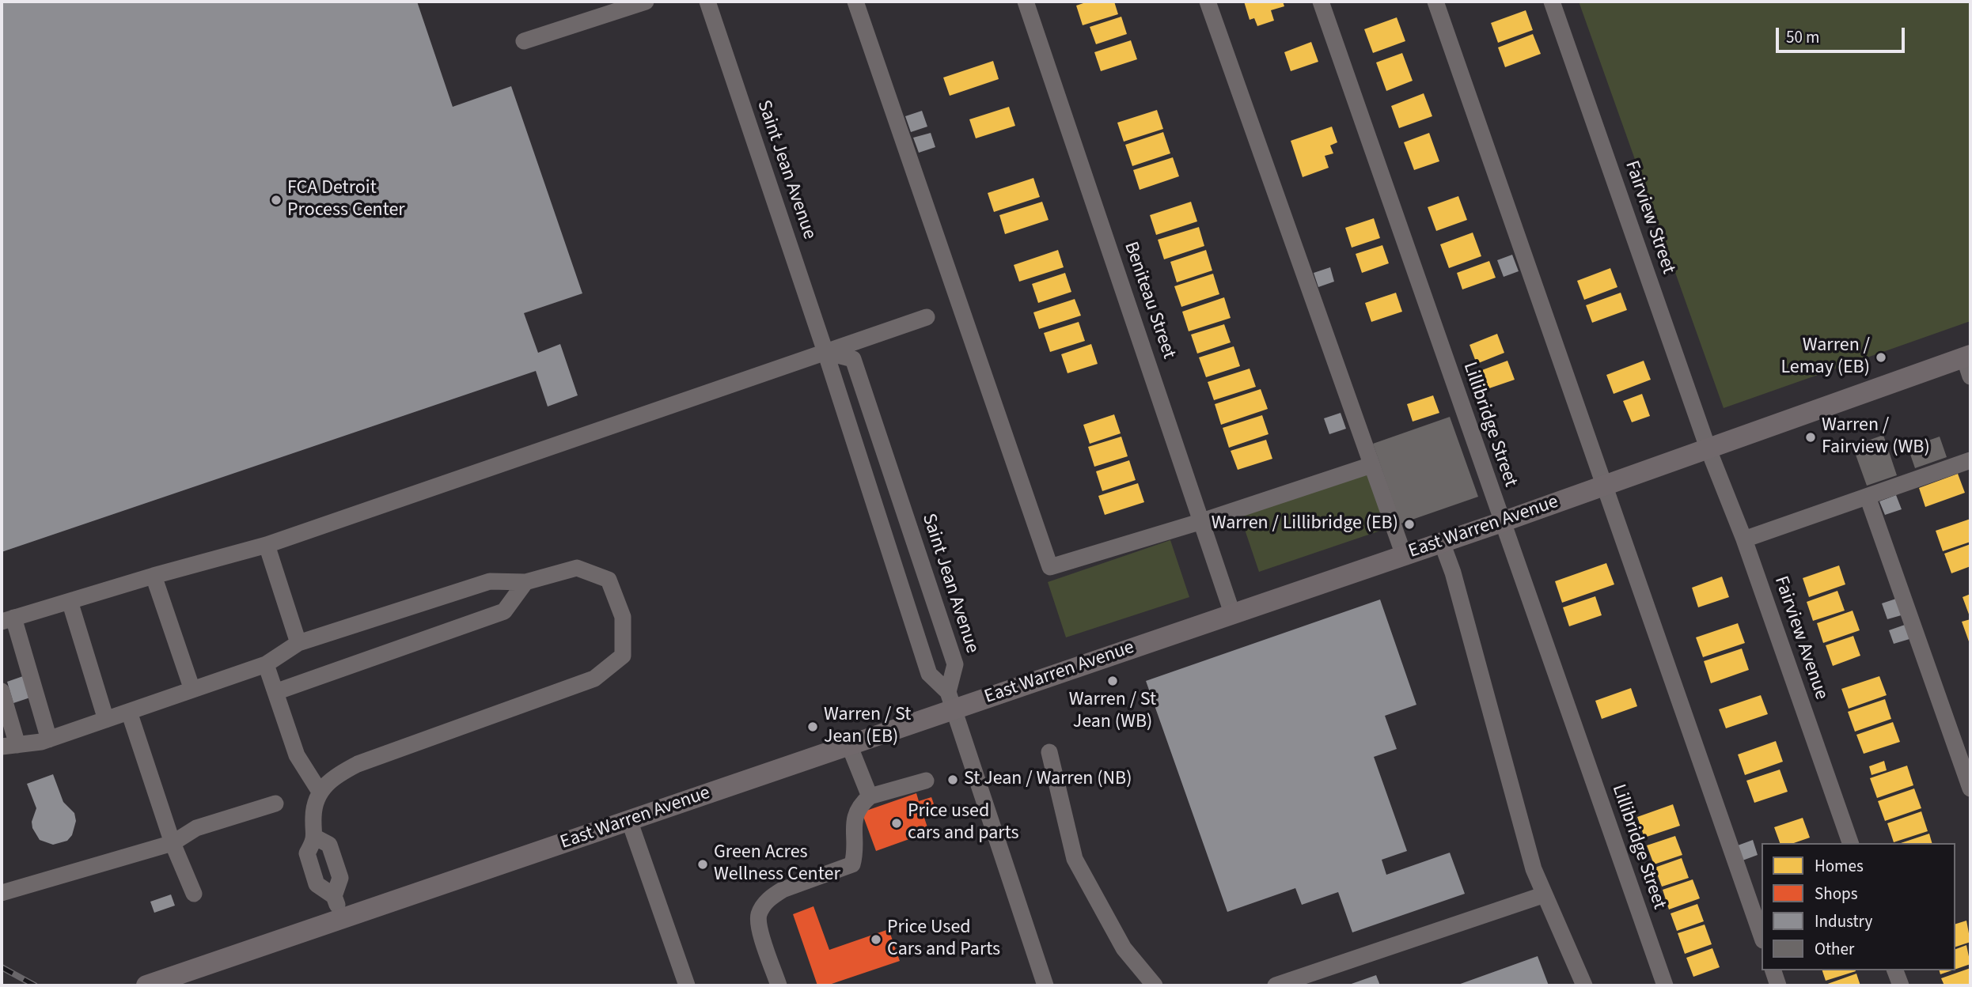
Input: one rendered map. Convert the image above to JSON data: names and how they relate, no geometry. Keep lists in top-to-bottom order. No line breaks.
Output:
{"streets":{"main road":["East Warren Avenue"],"street":["Saint Jean Avenue","Fairview Street","Beniteau Street","Lillibridge Street","Fairview Avenue"]},"crossings":[["Saint Jean Avenue","East Warren Avenue"],["Fairview Street","East Warren Avenue"],["Fairview Street","Fairview Avenue"],["Beniteau Street","East Warren Avenue"],["Lillibridge Street","East Warren Avenue"],["East Warren Avenue","Fairview Avenue"]],"places":["FCA Detroit Process Center","Warren / Lemay (EB)","Warren / Fairview (WB)","Warren / Lillibridge (EB)","Warren / St Jean (WB)","Warren / St Jean (EB)","St Jean / Warren (NB)","Price used cars and parts","Green Acres Wellness Center","Price Used Cars and Parts"],"legend":["Homes","Shops","Industry","Other"],"scale_bar":"50 m"}
